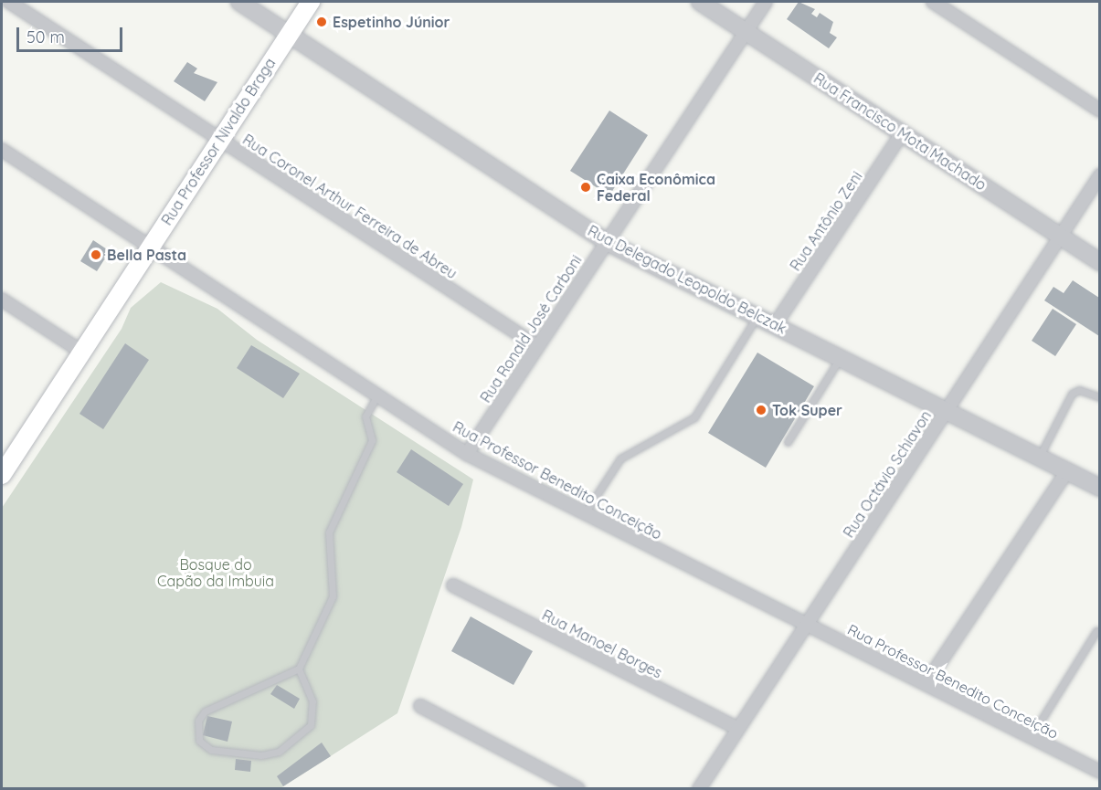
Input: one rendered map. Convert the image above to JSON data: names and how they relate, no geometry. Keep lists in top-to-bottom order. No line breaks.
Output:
{"streets":{"main road":["Rua Professor Nivaldo Braga"],"street":["Rua Francisco Mota Machado","Rua Coronel Arthur Ferreira de Abreu","Rua Antônio Zeni","Rua Delegado Leopoldo Belczak","Rua Ronald José Carboni","Rua Octávio Schiavon","Rua Professor Benedito Conceição","Rua Manoel Borges"]},"crossings":[["Rua Francisco Mota Machado","Rua Antônio Zeni"],["Rua Francisco Mota Machado","Rua Ronald José Carboni"],["Rua Francisco Mota Machado","Rua Octávio Schiavon"],["Rua Professor Nivaldo Braga","Rua Coronel Arthur Ferreira de Abreu"],["Rua Professor Nivaldo Braga","Rua Delegado Leopoldo Belczak"],["Rua Professor Nivaldo Braga","Rua Professor Benedito Conceição"],["Rua Coronel Arthur Ferreira de Abreu","Rua Ronald José Carboni"],["Rua Antônio Zeni","Rua Delegado Leopoldo Belczak"],["Rua Delegado Leopoldo Belczak","Rua Ronald José Carboni"],["Rua Delegado Leopoldo Belczak","Rua Octávio Schiavon"],["Rua Ronald José Carboni","Rua Professor Benedito Conceição"],["Rua Octávio Schiavon","Rua Professor Benedito Conceição"],["Rua Octávio Schiavon","Rua Manoel Borges"]],"parks":["Bosque do Capão da Imbuia"],"places":["Espetinho Júnior","Caixa Econômica Federal","Bella Pasta","Tok Super"],"scale_bar":"50 m"}
